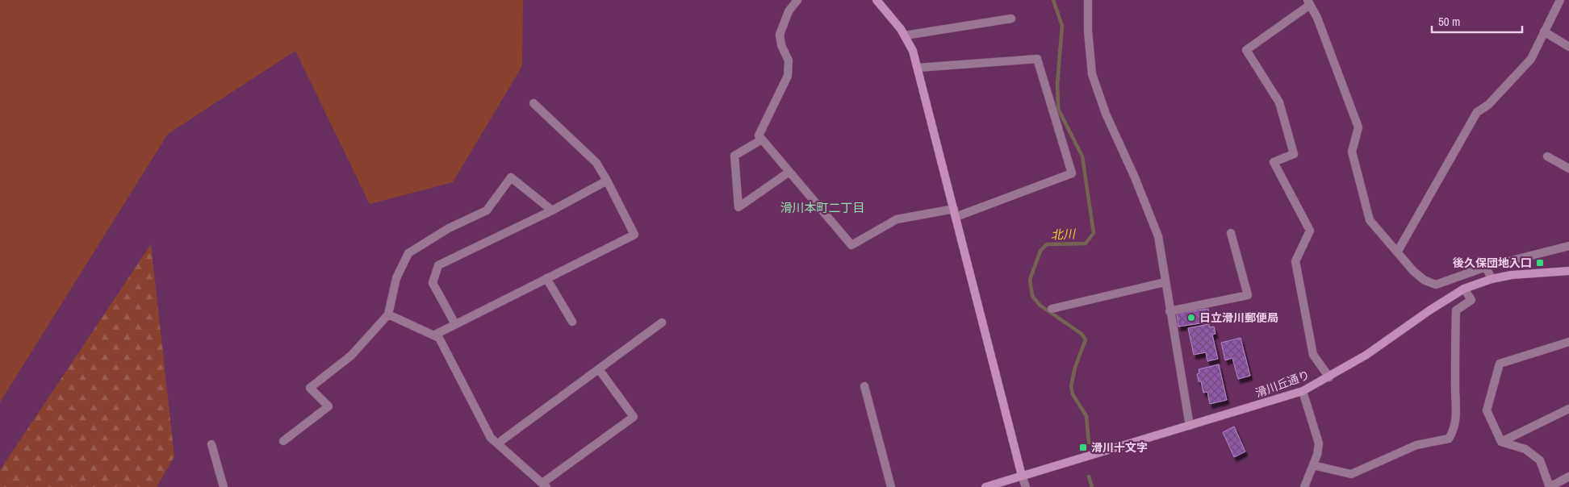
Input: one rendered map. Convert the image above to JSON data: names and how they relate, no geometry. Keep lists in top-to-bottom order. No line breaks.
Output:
{"streets":{"street":["滑川丘通り"]},"districts":["滑川本町二丁目"],"water":["北川"],"places":{"transit":["後久保団地入口","滑川十文字"],"other":["日立滑川郵便局"]},"scale_bar":"50 m"}
